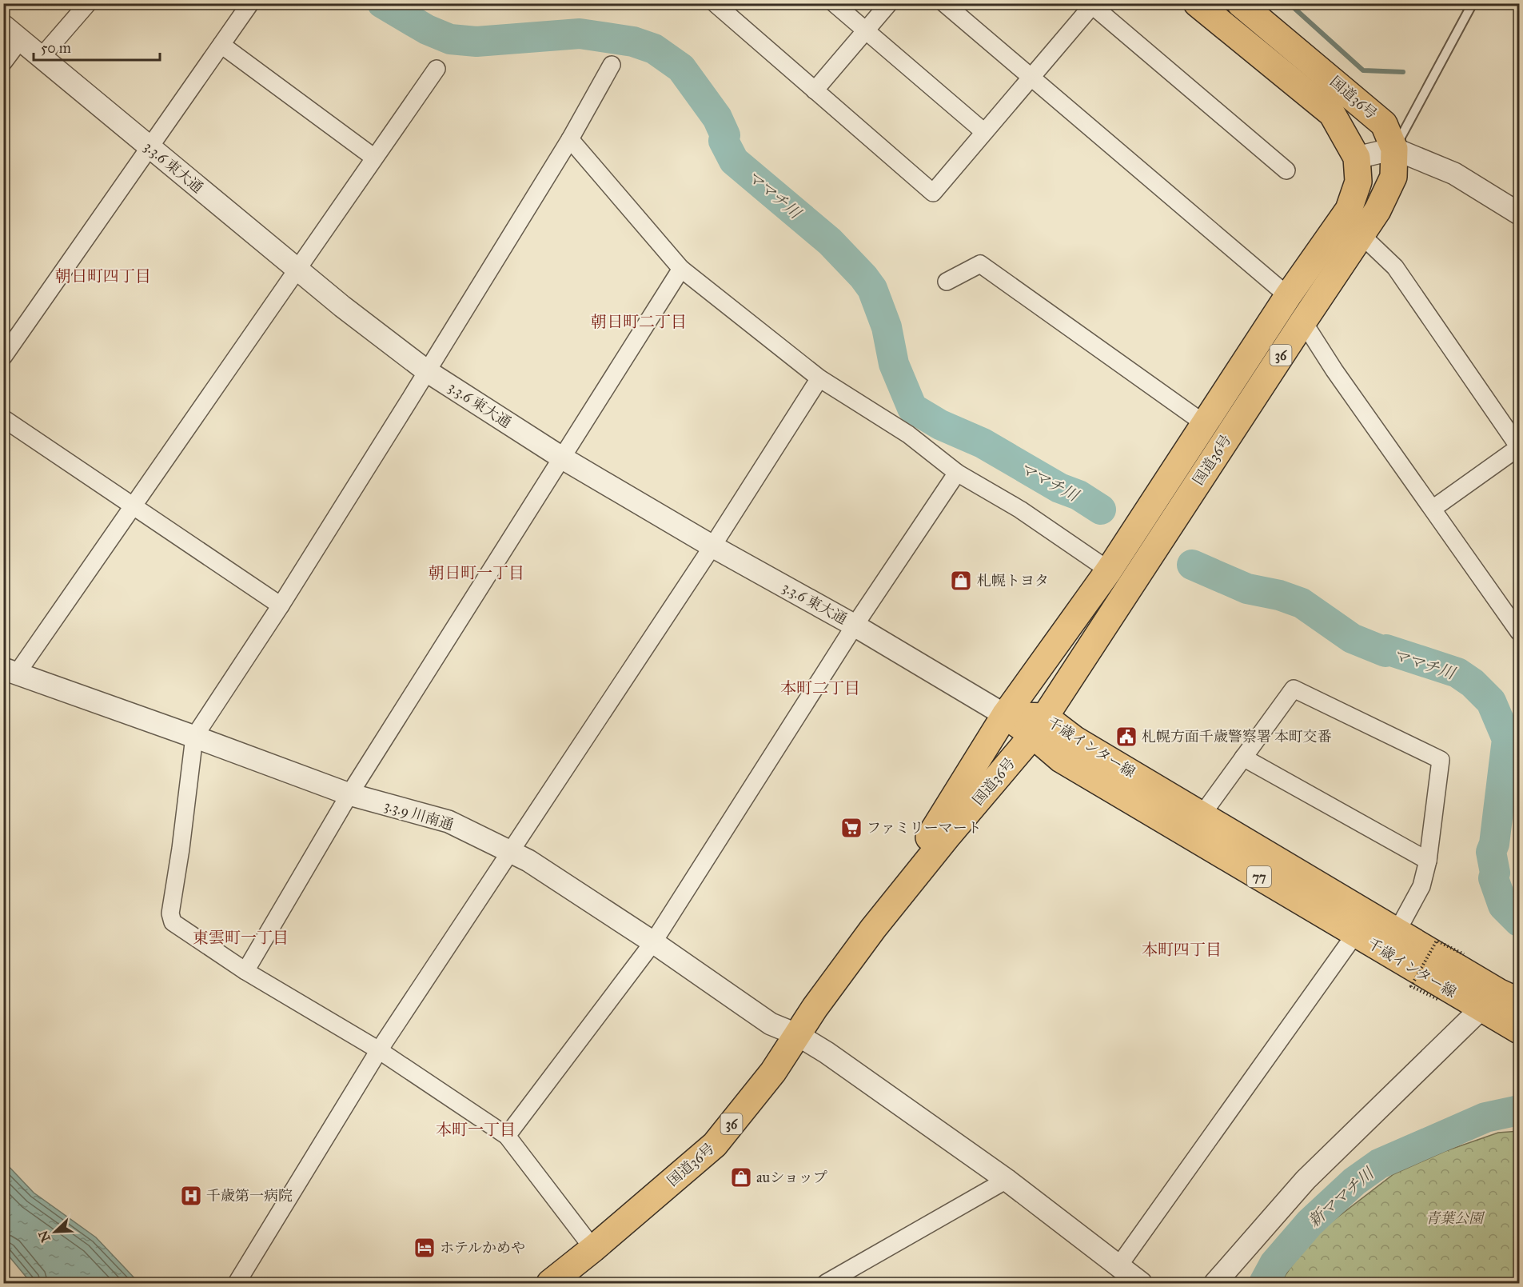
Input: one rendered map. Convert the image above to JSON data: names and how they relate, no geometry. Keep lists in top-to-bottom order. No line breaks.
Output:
{"streets":{"main road":["国道36号","36","千歳インター線","77"],"street":["3.3.6 東大通","3.3.9 川南通"]},"crossings":[["国道36号","3.3.6 東大通"],["国道36号","千歳インター線"],["国道36号","3.3.9 川南通"],["3.3.6 東大通","千歳インター線"]],"districts":["朝日町四丁目","朝日町二丁目","朝日町一丁目","本町二丁目","東雲町一丁目","本町四丁目","本町一丁目"],"water":["ママチ川","新ママチ川"],"parks":["青葉公園"],"places":{"shop":["札幌トヨタ","auショップ"],"public building":["札幌方面千歳警察署 本町交番"],"supermarket":["ファミリーマート"],"hospital":["千歳第一病院"],"hotel":["ホテルかめや"]},"scale_bar":"50 m","north":"bottom left"}
